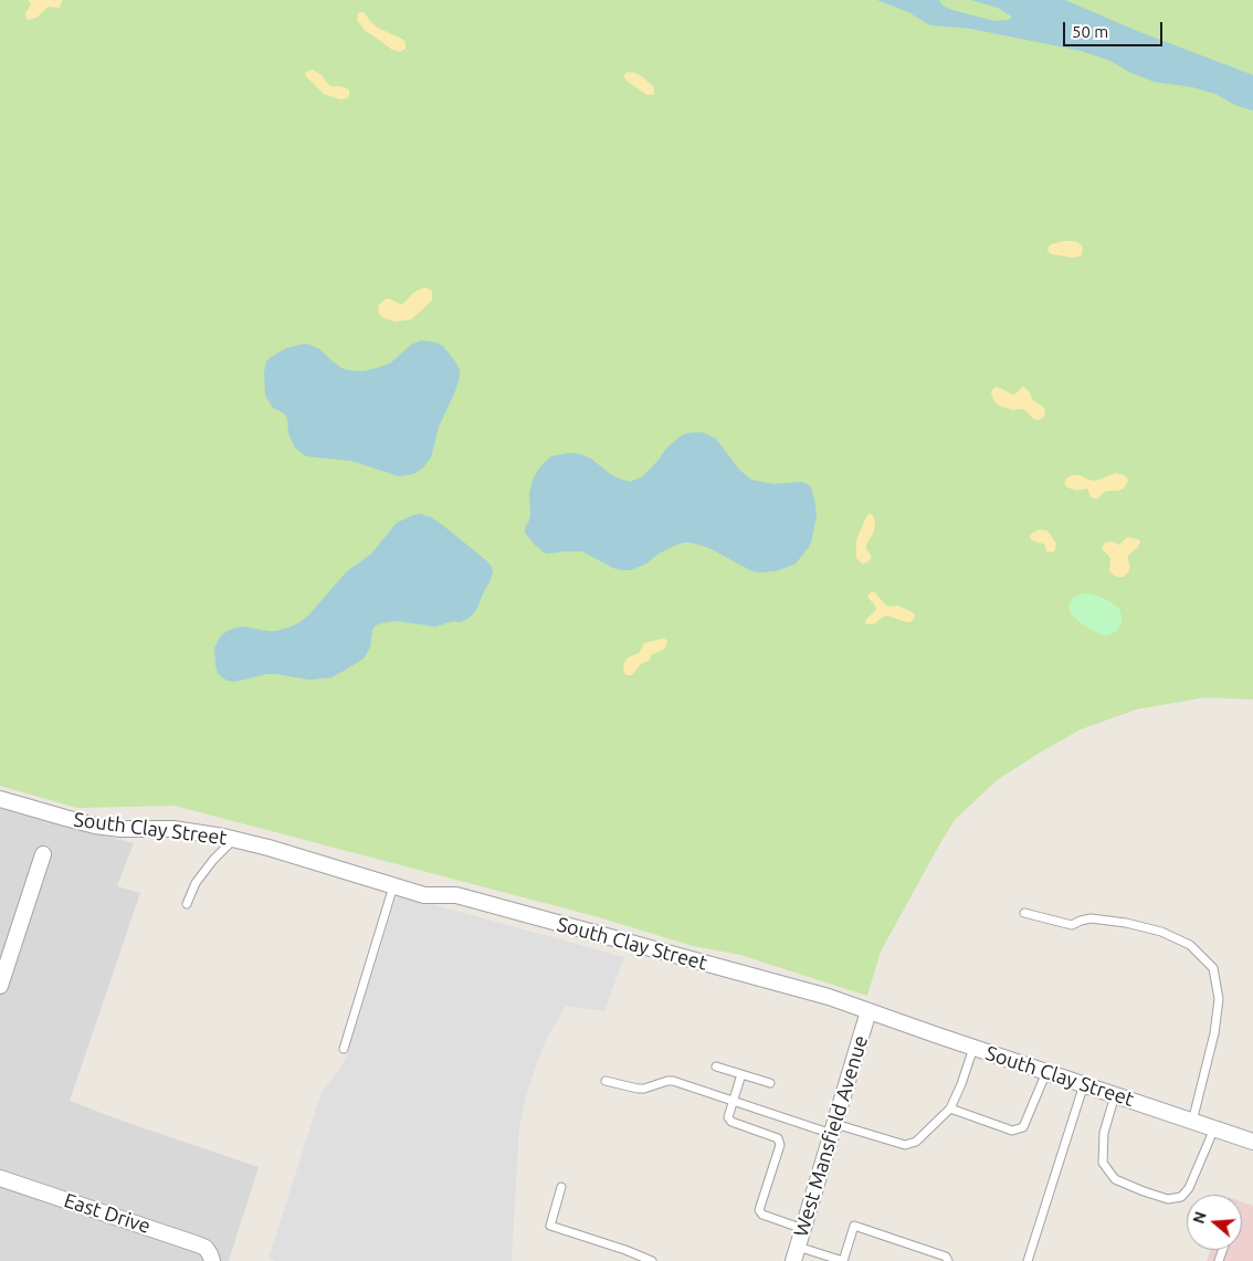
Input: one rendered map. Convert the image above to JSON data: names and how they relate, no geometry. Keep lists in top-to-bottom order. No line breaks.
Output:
{"streets":{"street":["South Clay Street","West Mansfield Avenue","East Drive"]},"crossings":[["South Clay Street","West Mansfield Avenue"]],"scale_bar":"50 m","north":"left"}
